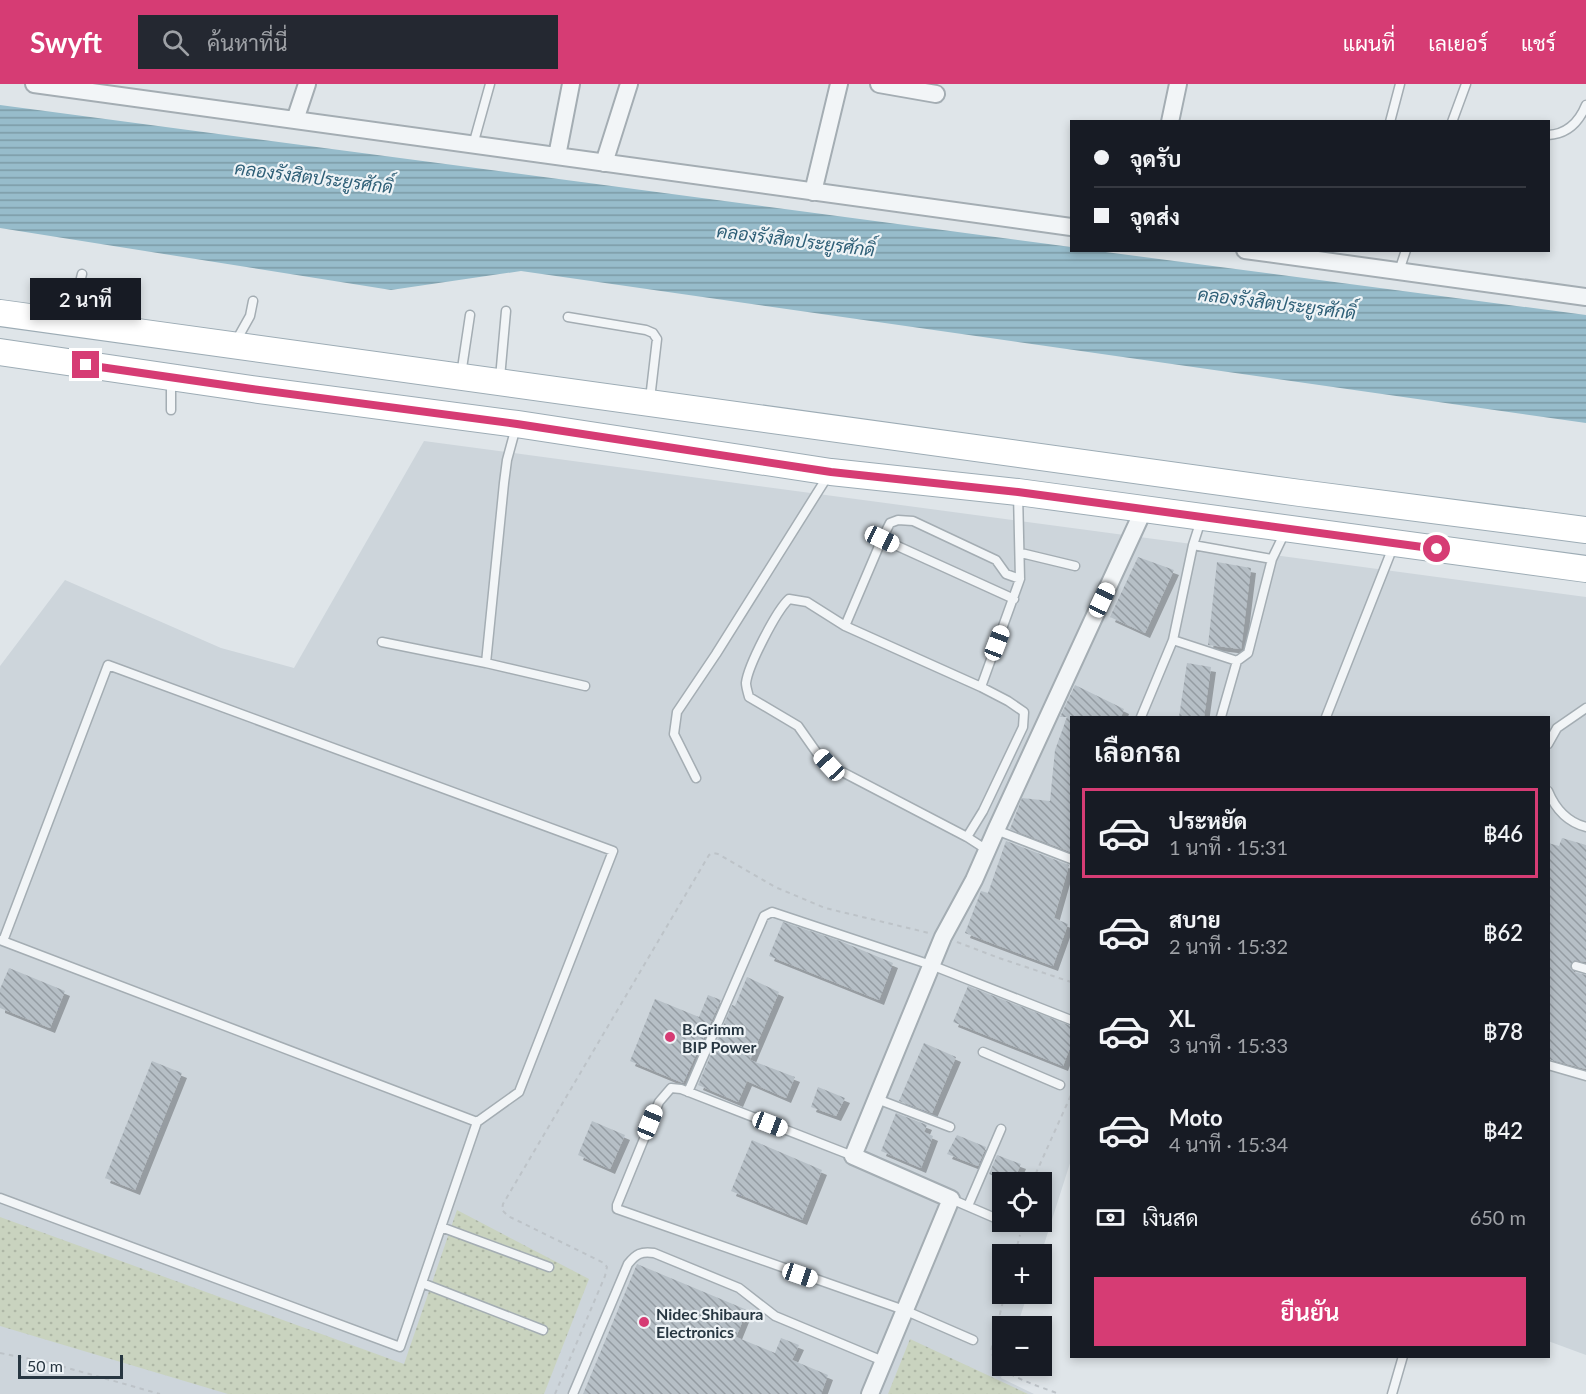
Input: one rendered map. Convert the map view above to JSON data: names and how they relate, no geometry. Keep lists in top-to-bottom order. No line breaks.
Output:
{"water":["คลองรังสิตประยูรศักดิ์"],"places":["B.Grimm BIP Power","Nidec Shibaura Electronics"],"scale_bar":"50 m","page":{"header":"Swyft","search":"ค้นหาที่นี่","nav":["แผนที่","เลเยอร์","แชร์"],"banner":["จุดรับ","จุดส่ง"],"bubble":"2 นาที","heading":"เลือกรถ","list":[{"name":"ประหยัด","note":"1 นาที · 15:31","value":"฿46"},{"name":"สบาย","note":"2 นาที · 15:32","value":"฿62"},{"name":"XL","note":"3 นาที · 15:33","value":"฿78"},{"name":"Moto","note":"4 นาที · 15:34","value":"฿42"}],"map_buttons":["+","−"],"pay":["เงินสด","650 m"],"buttons":"ยืนยัน","scale":"50 m"}}
